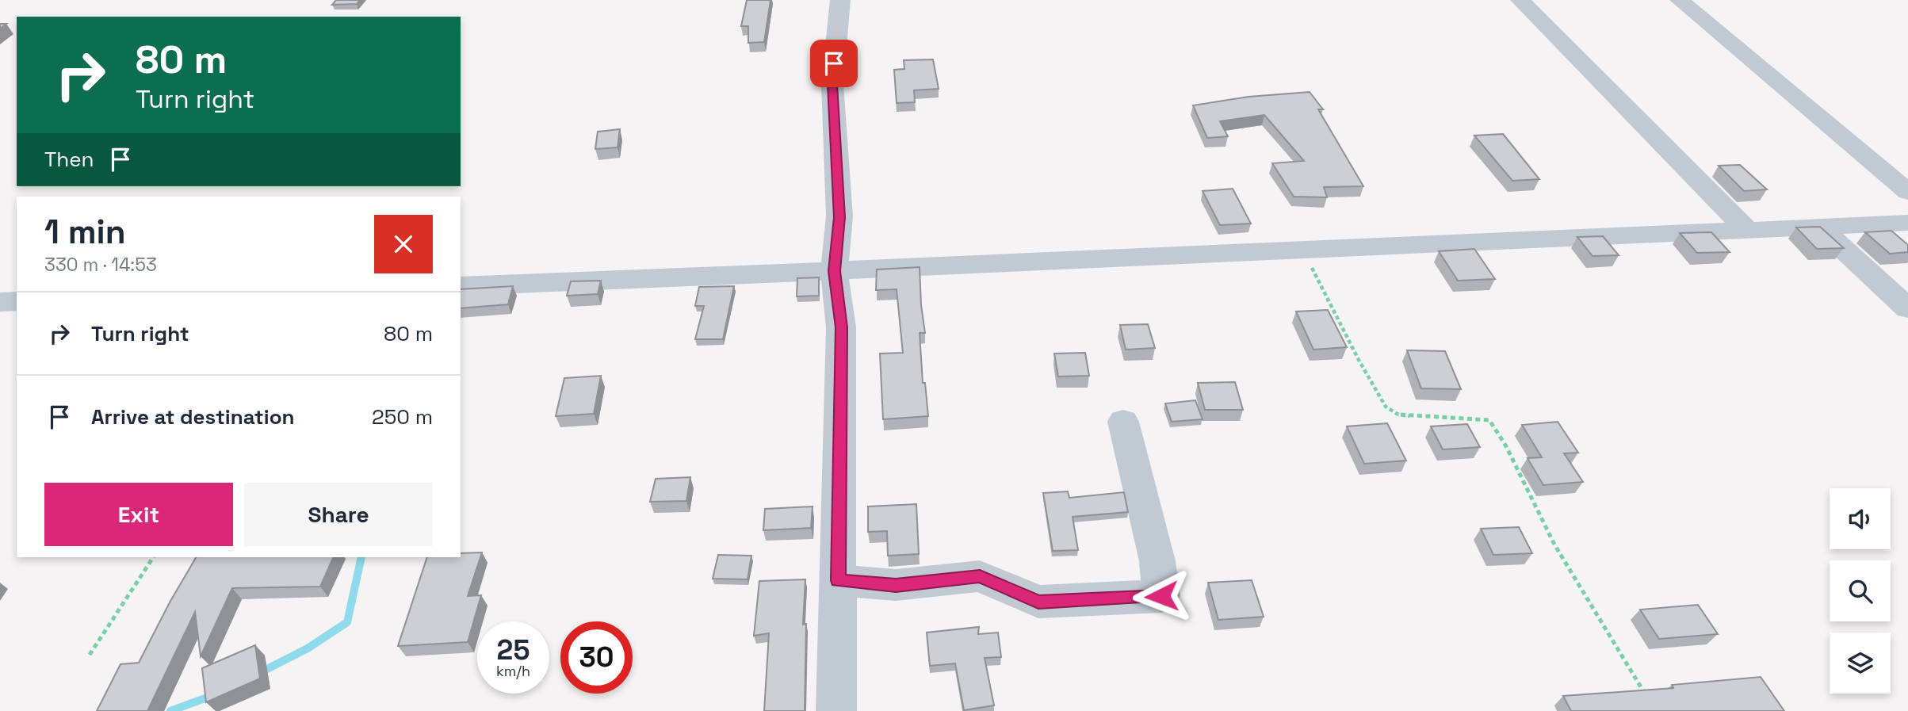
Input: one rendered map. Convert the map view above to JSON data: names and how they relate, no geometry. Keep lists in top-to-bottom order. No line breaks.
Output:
{"page":{"turn":["80 m","Turn right"],"then":"Then","heading":["1 min","330 m · 14:53"],"list":[{"name":"Turn right","value":"80 m"},{"name":"Arrive at destination","value":"250 m"}],"buttons":["Exit","Share"],"speed":"25 km/h","limit":"30"}}
